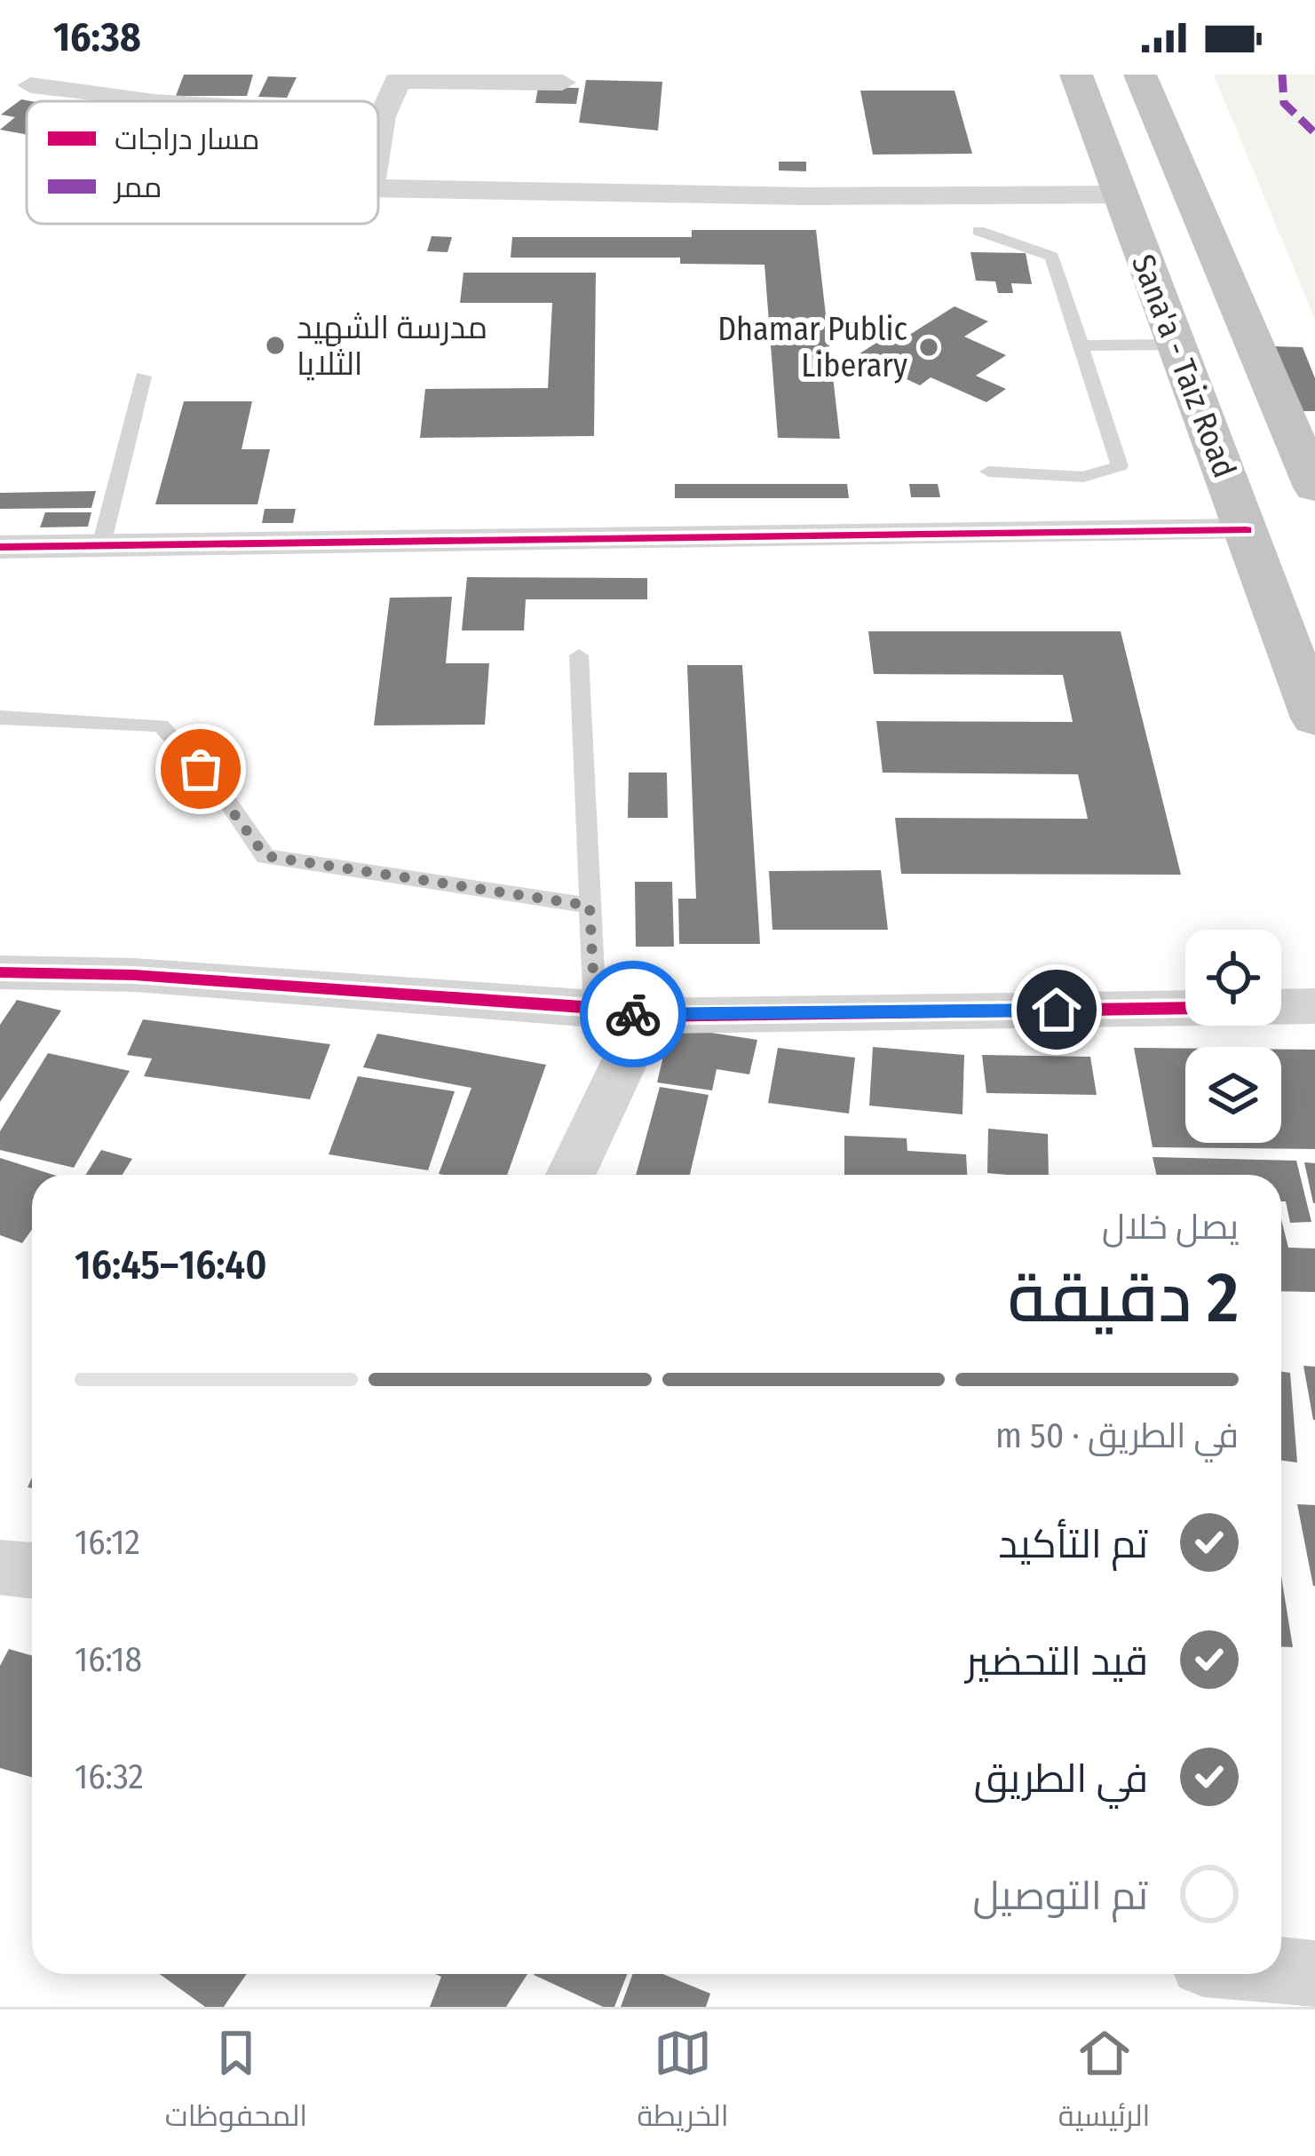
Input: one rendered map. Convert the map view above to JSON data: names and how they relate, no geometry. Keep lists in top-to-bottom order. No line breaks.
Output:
{"streets":{"highway":["Sana'a - Taiz Road"]},"places":["مدرسة الشهيد الثلايا","Dhamar Public Liberary"],"legend":["مسار دراجات","ممر"],"page":{"status":"16:38","heading":["2 دقيقة","يصل خلال","16:40–16:45"],"bar":"في الطريق · 50 m","list":[["تم التأكيد","16:12"],["قيد التحضير","16:18"],["في الطريق","16:32"],"تم التوصيل"],"tabs":["الرئيسية","الخريطة","المحفوظات"]}}
